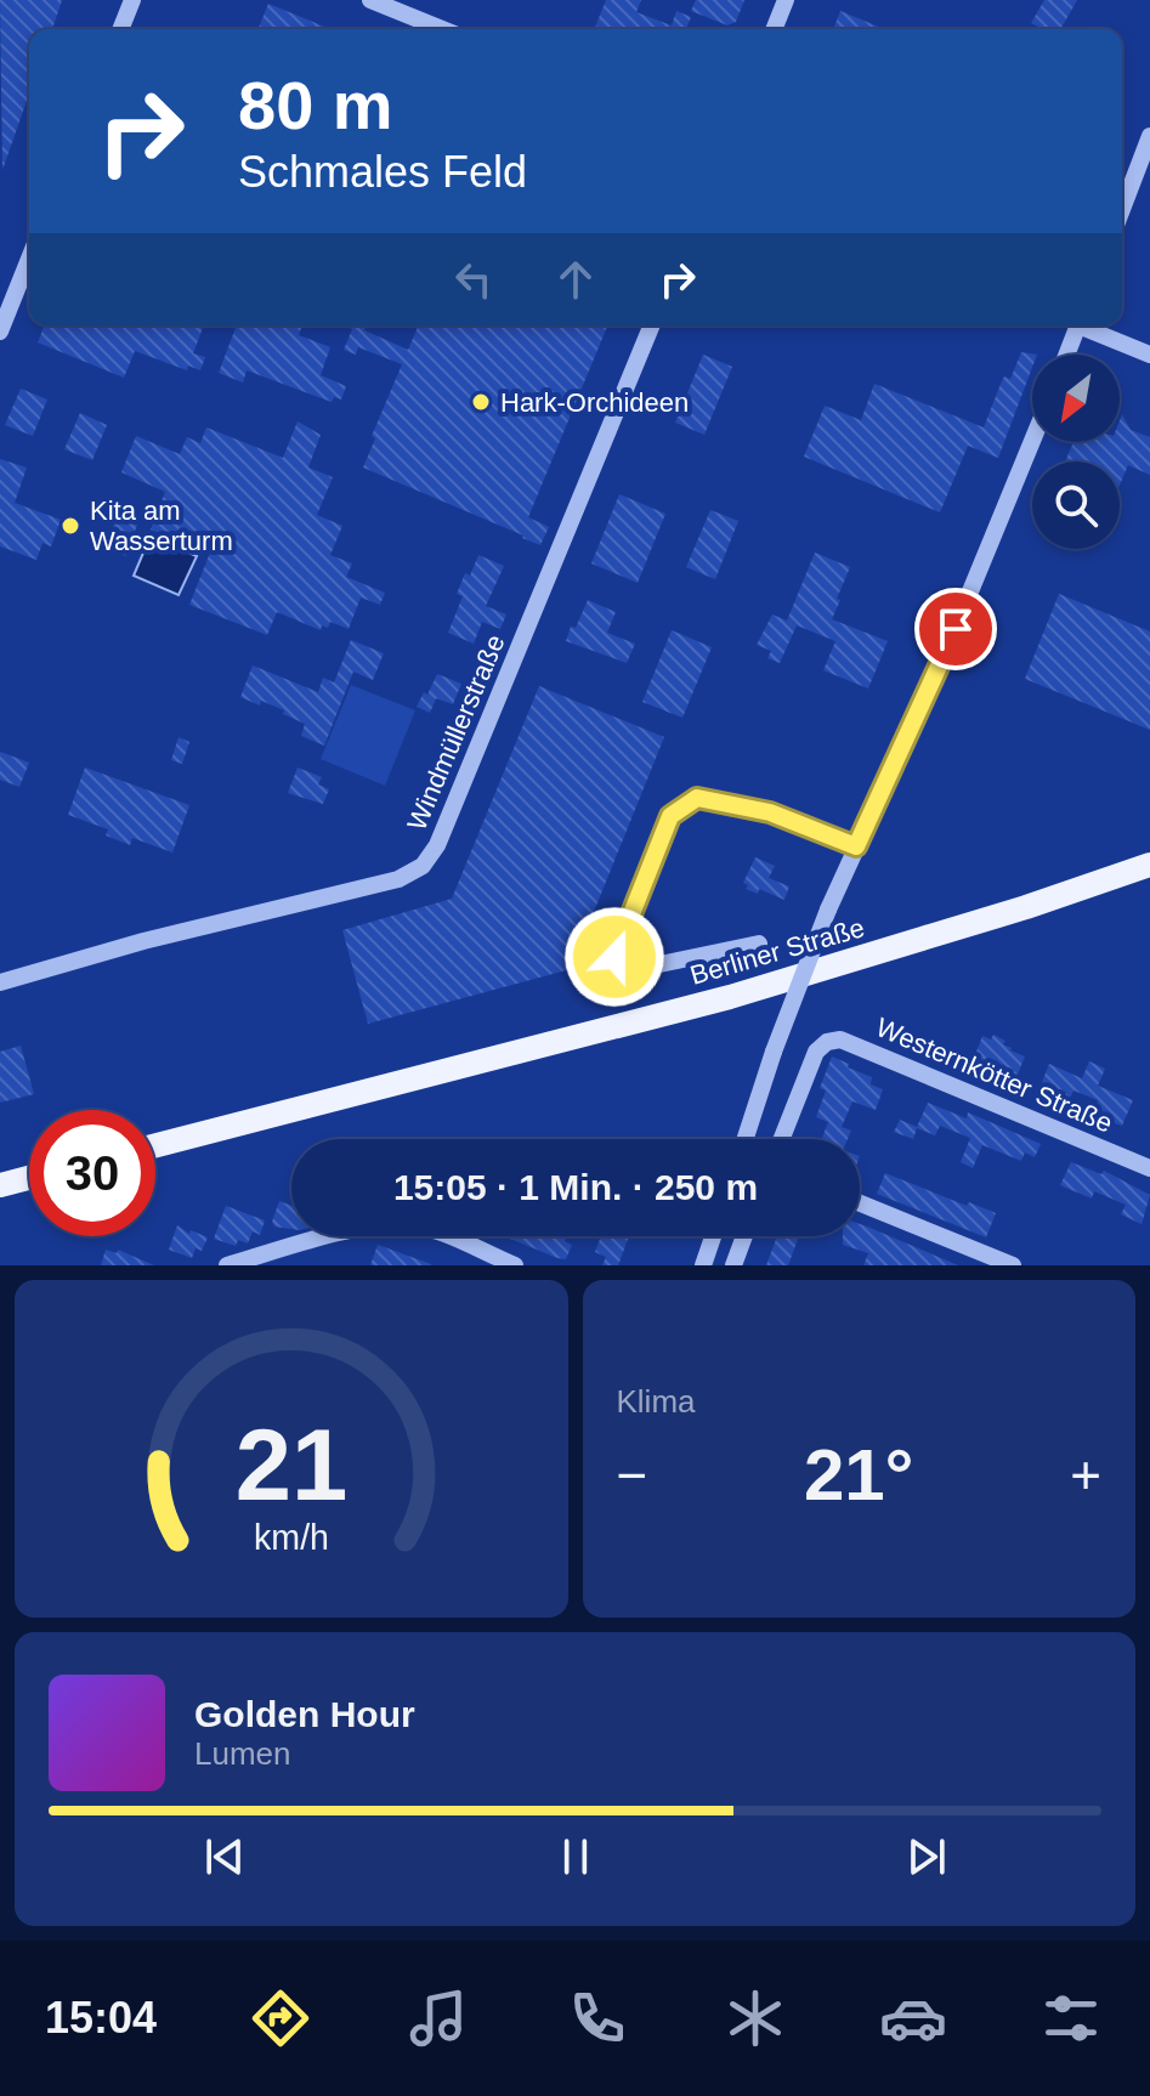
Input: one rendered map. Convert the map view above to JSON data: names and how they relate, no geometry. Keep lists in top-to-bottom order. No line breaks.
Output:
{"streets":{"main road":["Berliner Straße"],"street":["Windmüllerstraße","Westernkötter Straße"]},"places":["Hark-Orchideen","Kita am Wasserturm"],"north":"bottom left","page":{"turn":["80 m","Schmales Feld"],"limit":"30","trip":"15:05 · 1 Min. · 250 m","tile":"Klima","heat":["−","21°","+"],"song":["Golden Hour","Lumen"],"tabs":"15:04","gauge":["21","km/h"]}}
